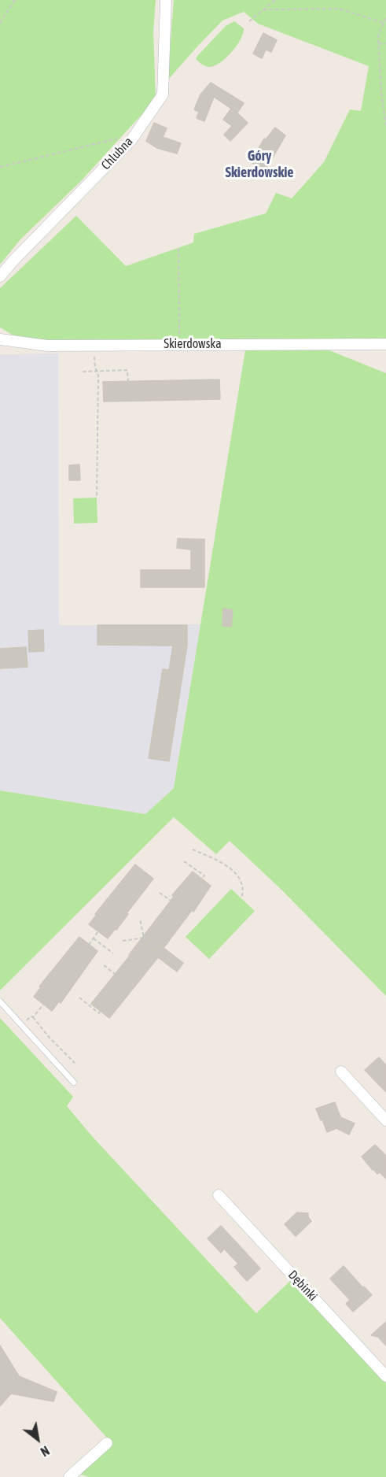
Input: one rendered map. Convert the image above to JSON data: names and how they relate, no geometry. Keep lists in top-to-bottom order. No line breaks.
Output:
{"streets":{"street":["Chlubna","Skierdowska","Dębinki"]},"districts":["Góry Skierdowskie"],"north":"bottom right"}
